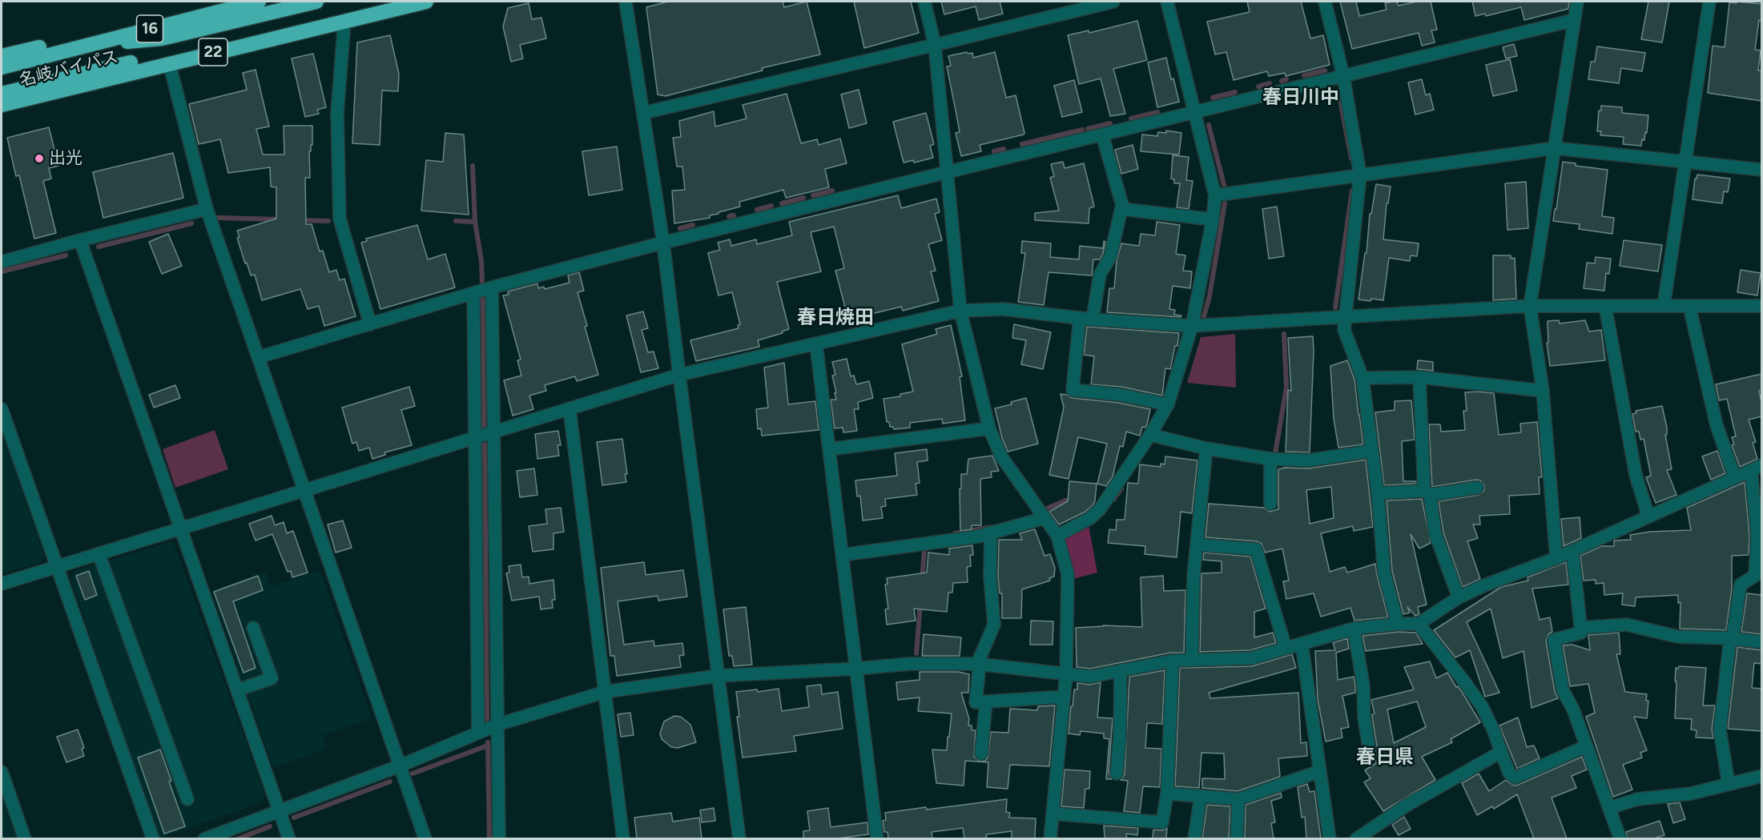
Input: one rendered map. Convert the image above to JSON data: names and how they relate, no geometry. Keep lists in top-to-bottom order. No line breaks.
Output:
{"streets":{"highway":["16","22","名岐バイパス"]},"districts":["春日川中","春日焼田","春日県"],"places":["出光"]}
